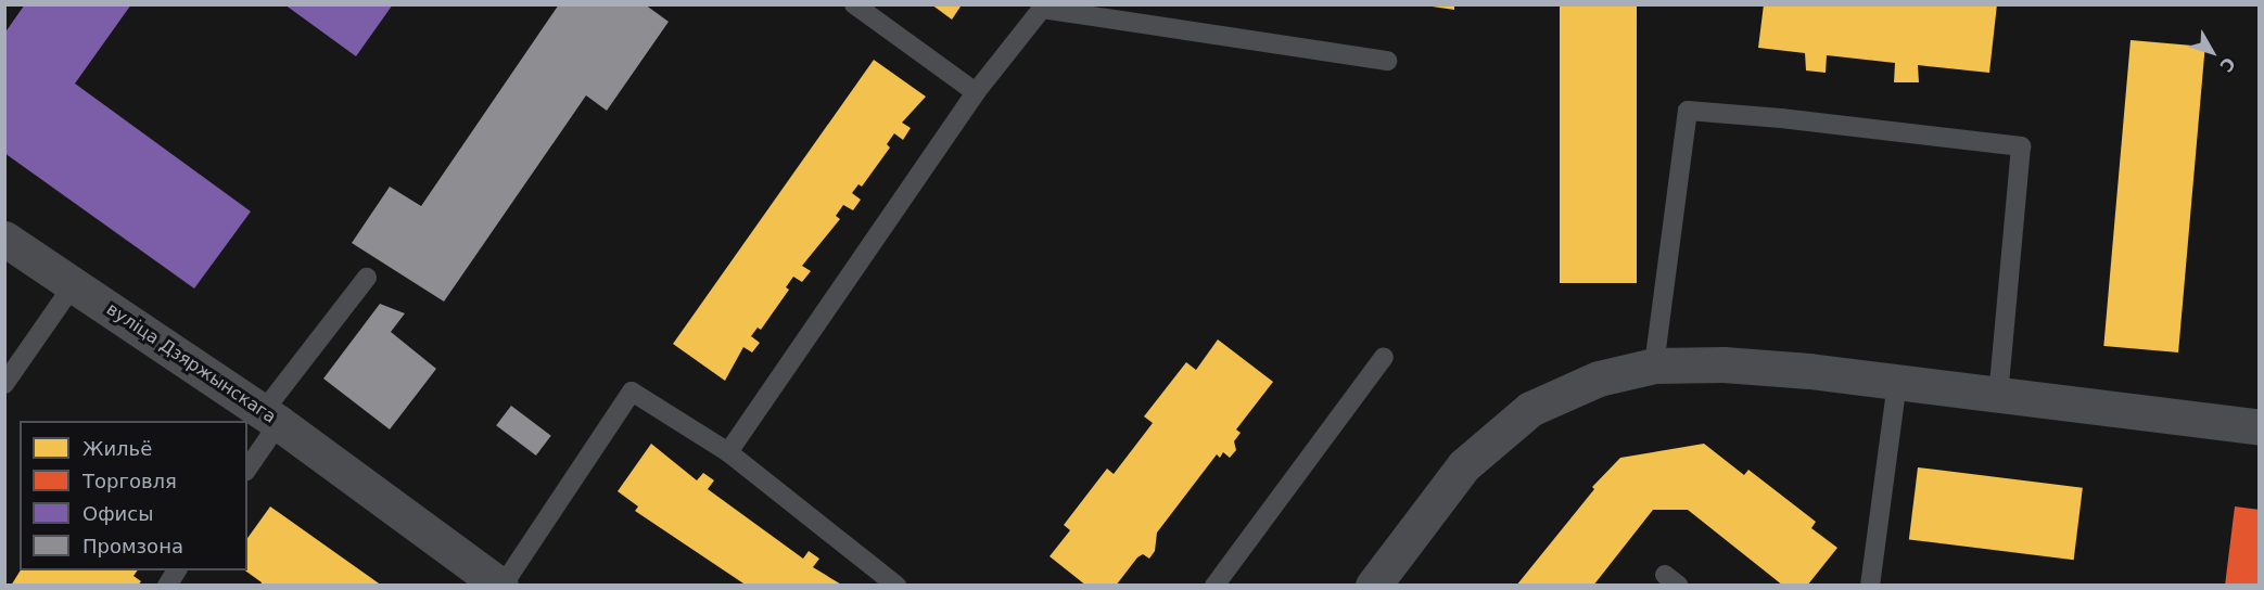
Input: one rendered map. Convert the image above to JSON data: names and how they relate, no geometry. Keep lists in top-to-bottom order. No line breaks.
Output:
{"streets":{"street":["вуліца Дзяржынскага"]},"legend":["Жильё","Торговля","Офисы","Промзона"],"north":"bottom right"}
